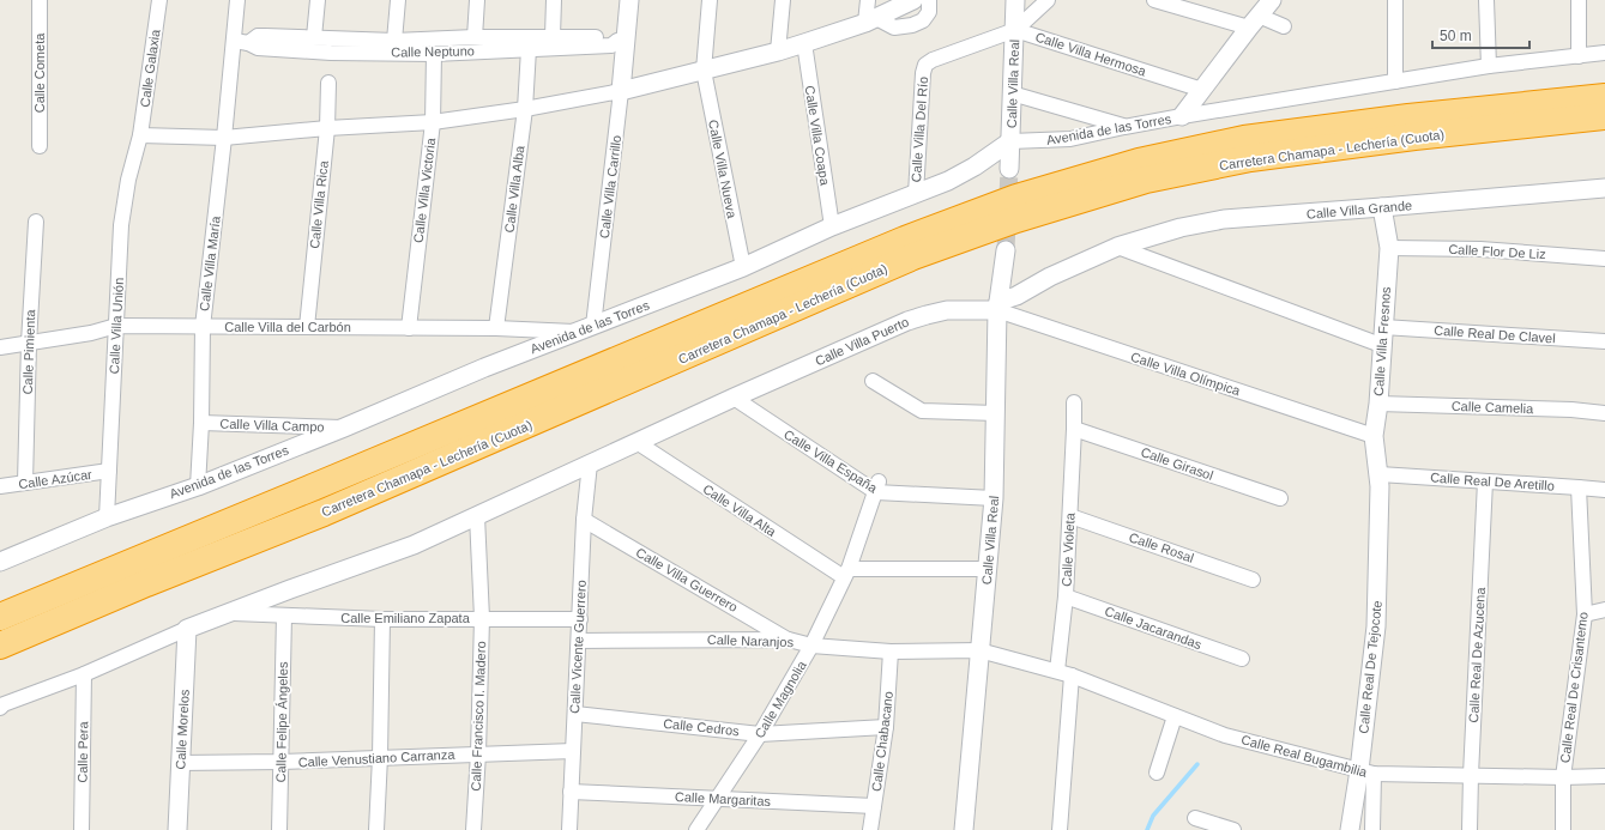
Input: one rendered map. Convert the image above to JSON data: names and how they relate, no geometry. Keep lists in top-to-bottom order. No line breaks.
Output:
{"streets":{"highway":["Carretera Chamapa - Lechería (Cuota)"],"street":["Calle Neptuno","Calle Villa Hermosa","Calle Galaxia","Calle Cometa","Calle Villa Real","Calle Villa Del Río","Avenida de las Torres","Calle Villa Coapa","Calle Villa Nueva","Calle Villa Carrillo","Calle Villa Alba","Calle Villa Victoria","Calle Villa Rica","Calle Villa Grande","Calle Flor De Liz","Calle Villa María","Calle Villa Unión","Calle Villa del Carbón","Calle Real De Clavel","Calle Villa Puerto","Calle Villa Fresnos","Calle Pimienta","Calle Villa Olímpica","Calle Camelia","Calle Villa Campo","Calle Villa España","Calle Girasol","Calle Azúcar","Calle Real De Aretillo","Calle Villa Alta","Calle Rosal","Calle Violeta","Calle Villa Guerrero","Calle Emiliano Zapata","Calle Jacarandas","Calle Naranjos","Calle Vicente Guerrero","Calle Real De Azucena","Calle Real De Tejocote","Calle Real De Crisantemo","Calle Magnolia","Calle Francisco I. Madero","Calle Felipe Ángeles","Calle Cedros","Calle Morelos","Calle Chabacano","Calle Pera","Calle Real Bugambilia","Calle Venustiano Carranza","Calle Margaritas"]},"crossings":[["Calle Neptuno","Calle Villa Carrillo"],["Calle Neptuno","Calle Villa Alba"],["Calle Neptuno","Calle Villa Victoria"],["Calle Neptuno","Calle Villa María"],["Calle Villa Hermosa","Calle Villa Real"],["Calle Villa Hermosa","Calle Villa Del Río"],["Calle Villa Hermosa","Avenida de las Torres"],["Calle Galaxia","Calle Villa Unión"],["Calle Villa Real","Calle Villa Del Río"],["Calle Villa Real","Avenida de las Torres"],["Calle Villa Real","Calle Villa Grande"],["Calle Villa Real","Calle Villa Puerto"],["Calle Villa Real","Calle Villa Olímpica"],["Calle Villa Real","Calle Villa España"],["Calle Villa Real","Calle Naranjos"],["Calle Villa Del Río","Avenida de las Torres"],["Avenida de las Torres","Calle Villa Coapa"],["Avenida de las Torres","Calle Villa Nueva"],["Avenida de las Torres","Calle Villa Carrillo"],["Avenida de las Torres","Calle Villa María"],["Avenida de las Torres","Calle Villa Unión"],["Avenida de las Torres","Calle Villa del Carbón"],["Avenida de las Torres","Calle Villa Campo"],["Calle Villa Alba","Calle Villa del Carbón"],["Calle Villa Victoria","Calle Villa del Carbón"],["Calle Villa Rica","Calle Villa del Carbón"],["Calle Villa Grande","Calle Villa Puerto"],["Calle Villa Grande","Calle Villa Fresnos"],["Calle Villa Grande","Calle Villa Olímpica"],["Calle Flor De Liz","Calle Villa Fresnos"],["Calle Villa María","Calle Villa del Carbón"],["Calle Villa María","Calle Villa Campo"],["Calle Villa Unión","Calle Villa del Carbón"],["Calle Villa Unión","Calle Azúcar"],["Calle Villa del Carbón","Calle Pimienta"],["Calle Real De Clavel","Calle Villa Fresnos"],["Calle Villa Puerto","Calle Villa Olímpica"],["Calle Villa Puerto","Calle Villa España"],["Calle Villa Puerto","Calle Villa Alta"],["Calle Villa Puerto","Calle Vicente Guerrero"],["Calle Villa Puerto","Calle Francisco I. Madero"],["Calle Villa Fresnos","Calle Villa Olímpica"],["Calle Villa Fresnos","Calle Camelia"],["Calle Villa Fresnos","Calle Real De Aretillo"],["Calle Villa Fresnos","Calle Real De Tejocote"],["Calle Pimienta","Calle Azúcar"],["Calle Villa España","Calle Magnolia"],["Calle Girasol","Calle Violeta"],["Calle Real De Aretillo","Calle Real De Azucena"],["Calle Real De Aretillo","Calle Real De Tejocote"],["Calle Real De Aretillo","Calle Real De Crisantemo"],["Calle Villa Alta","Calle Magnolia"],["Calle Rosal","Calle Violeta"],["Calle Violeta","Calle Jacarandas"],["Calle Violeta","Calle Naranjos"],["Calle Violeta","Calle Real Bugambilia"],["Calle Villa Guerrero","Calle Naranjos"],["Calle Villa Guerrero","Calle Vicente Guerrero"],["Calle Emiliano Zapata","Calle Vicente Guerrero"],["Calle Emiliano Zapata","Calle Francisco I. Madero"],["Calle Emiliano Zapata","Calle Felipe Ángeles"],["Calle Naranjos","Calle Vicente Guerrero"],["Calle Naranjos","Calle Magnolia"],["Calle Naranjos","Calle Chabacano"],["Calle Naranjos","Calle Real Bugambilia"],["Calle Vicente Guerrero","Calle Cedros"],["Calle Vicente Guerrero","Calle Venustiano Carranza"],["Calle Vicente Guerrero","Calle Margaritas"],["Calle Real De Azucena","Calle Real Bugambilia"],["Calle Real De Tejocote","Calle Real Bugambilia"],["Calle Real De Crisantemo","Calle Real Bugambilia"],["Calle Magnolia","Calle Cedros"],["Calle Magnolia","Calle Margaritas"],["Calle Francisco I. Madero","Calle Venustiano Carranza"],["Calle Felipe Ángeles","Calle Venustiano Carranza"],["Calle Cedros","Calle Chabacano"],["Calle Morelos","Calle Venustiano Carranza"],["Calle Chabacano","Calle Margaritas"]],"scale_bar":"50 m"}
